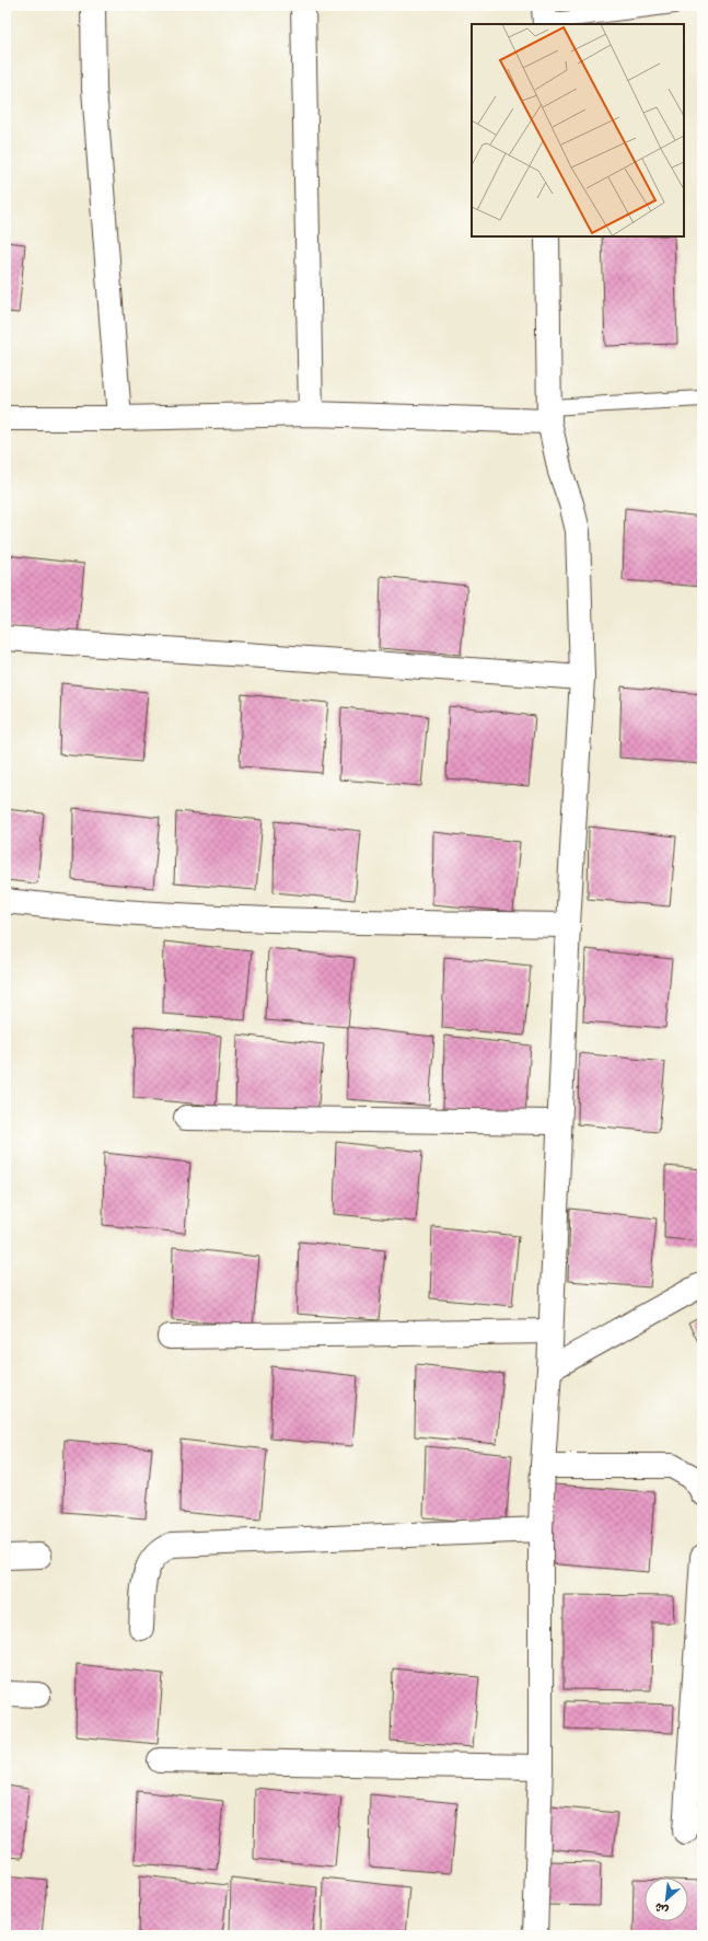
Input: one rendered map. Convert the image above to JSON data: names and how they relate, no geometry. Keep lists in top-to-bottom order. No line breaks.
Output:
{"north":"bottom left"}
